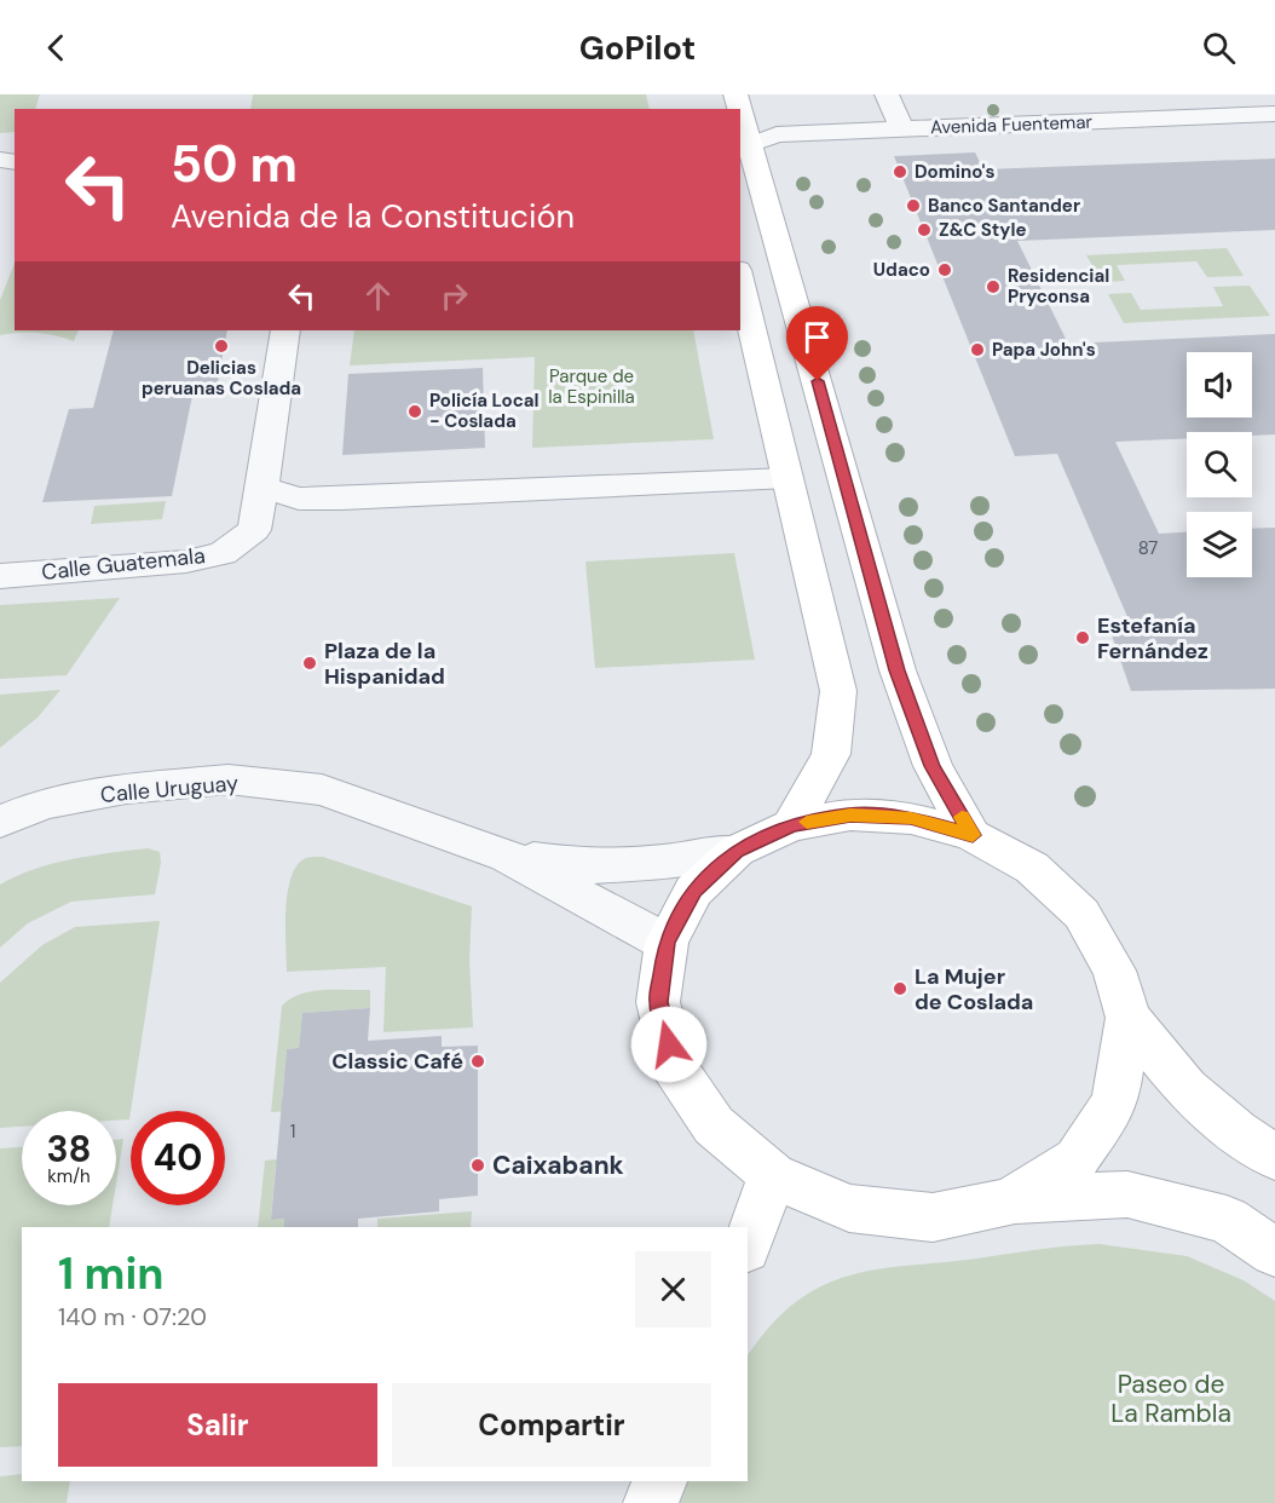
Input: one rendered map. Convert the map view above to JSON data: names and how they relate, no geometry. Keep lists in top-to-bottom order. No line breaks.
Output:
{"streets":{"street":["Avenida Fuentemar","Calle Guatemala","Calle Uruguay"]},"parks":["Parque de la Espinilla","Paseo de La Rambla"],"places":["Domino's","Banco Santander","Z&C Style","Udaco","Residencial Pryconsa","Delicias peruanas Coslada","Papa John's","Policía Local - Coslada","Estefanía Fernández","Plaza de la Hispanidad","La Mujer de Coslada","Classic Café","Caixabank"],"house_numbers":["87","1"],"page":{"header":"GoPilot","turn":["50 m","Avenida de la Constitución"],"speed":"38 km/h","limit":"40","heading":["1 min","140 m · 07:20"],"buttons":["Salir","Compartir"]}}
